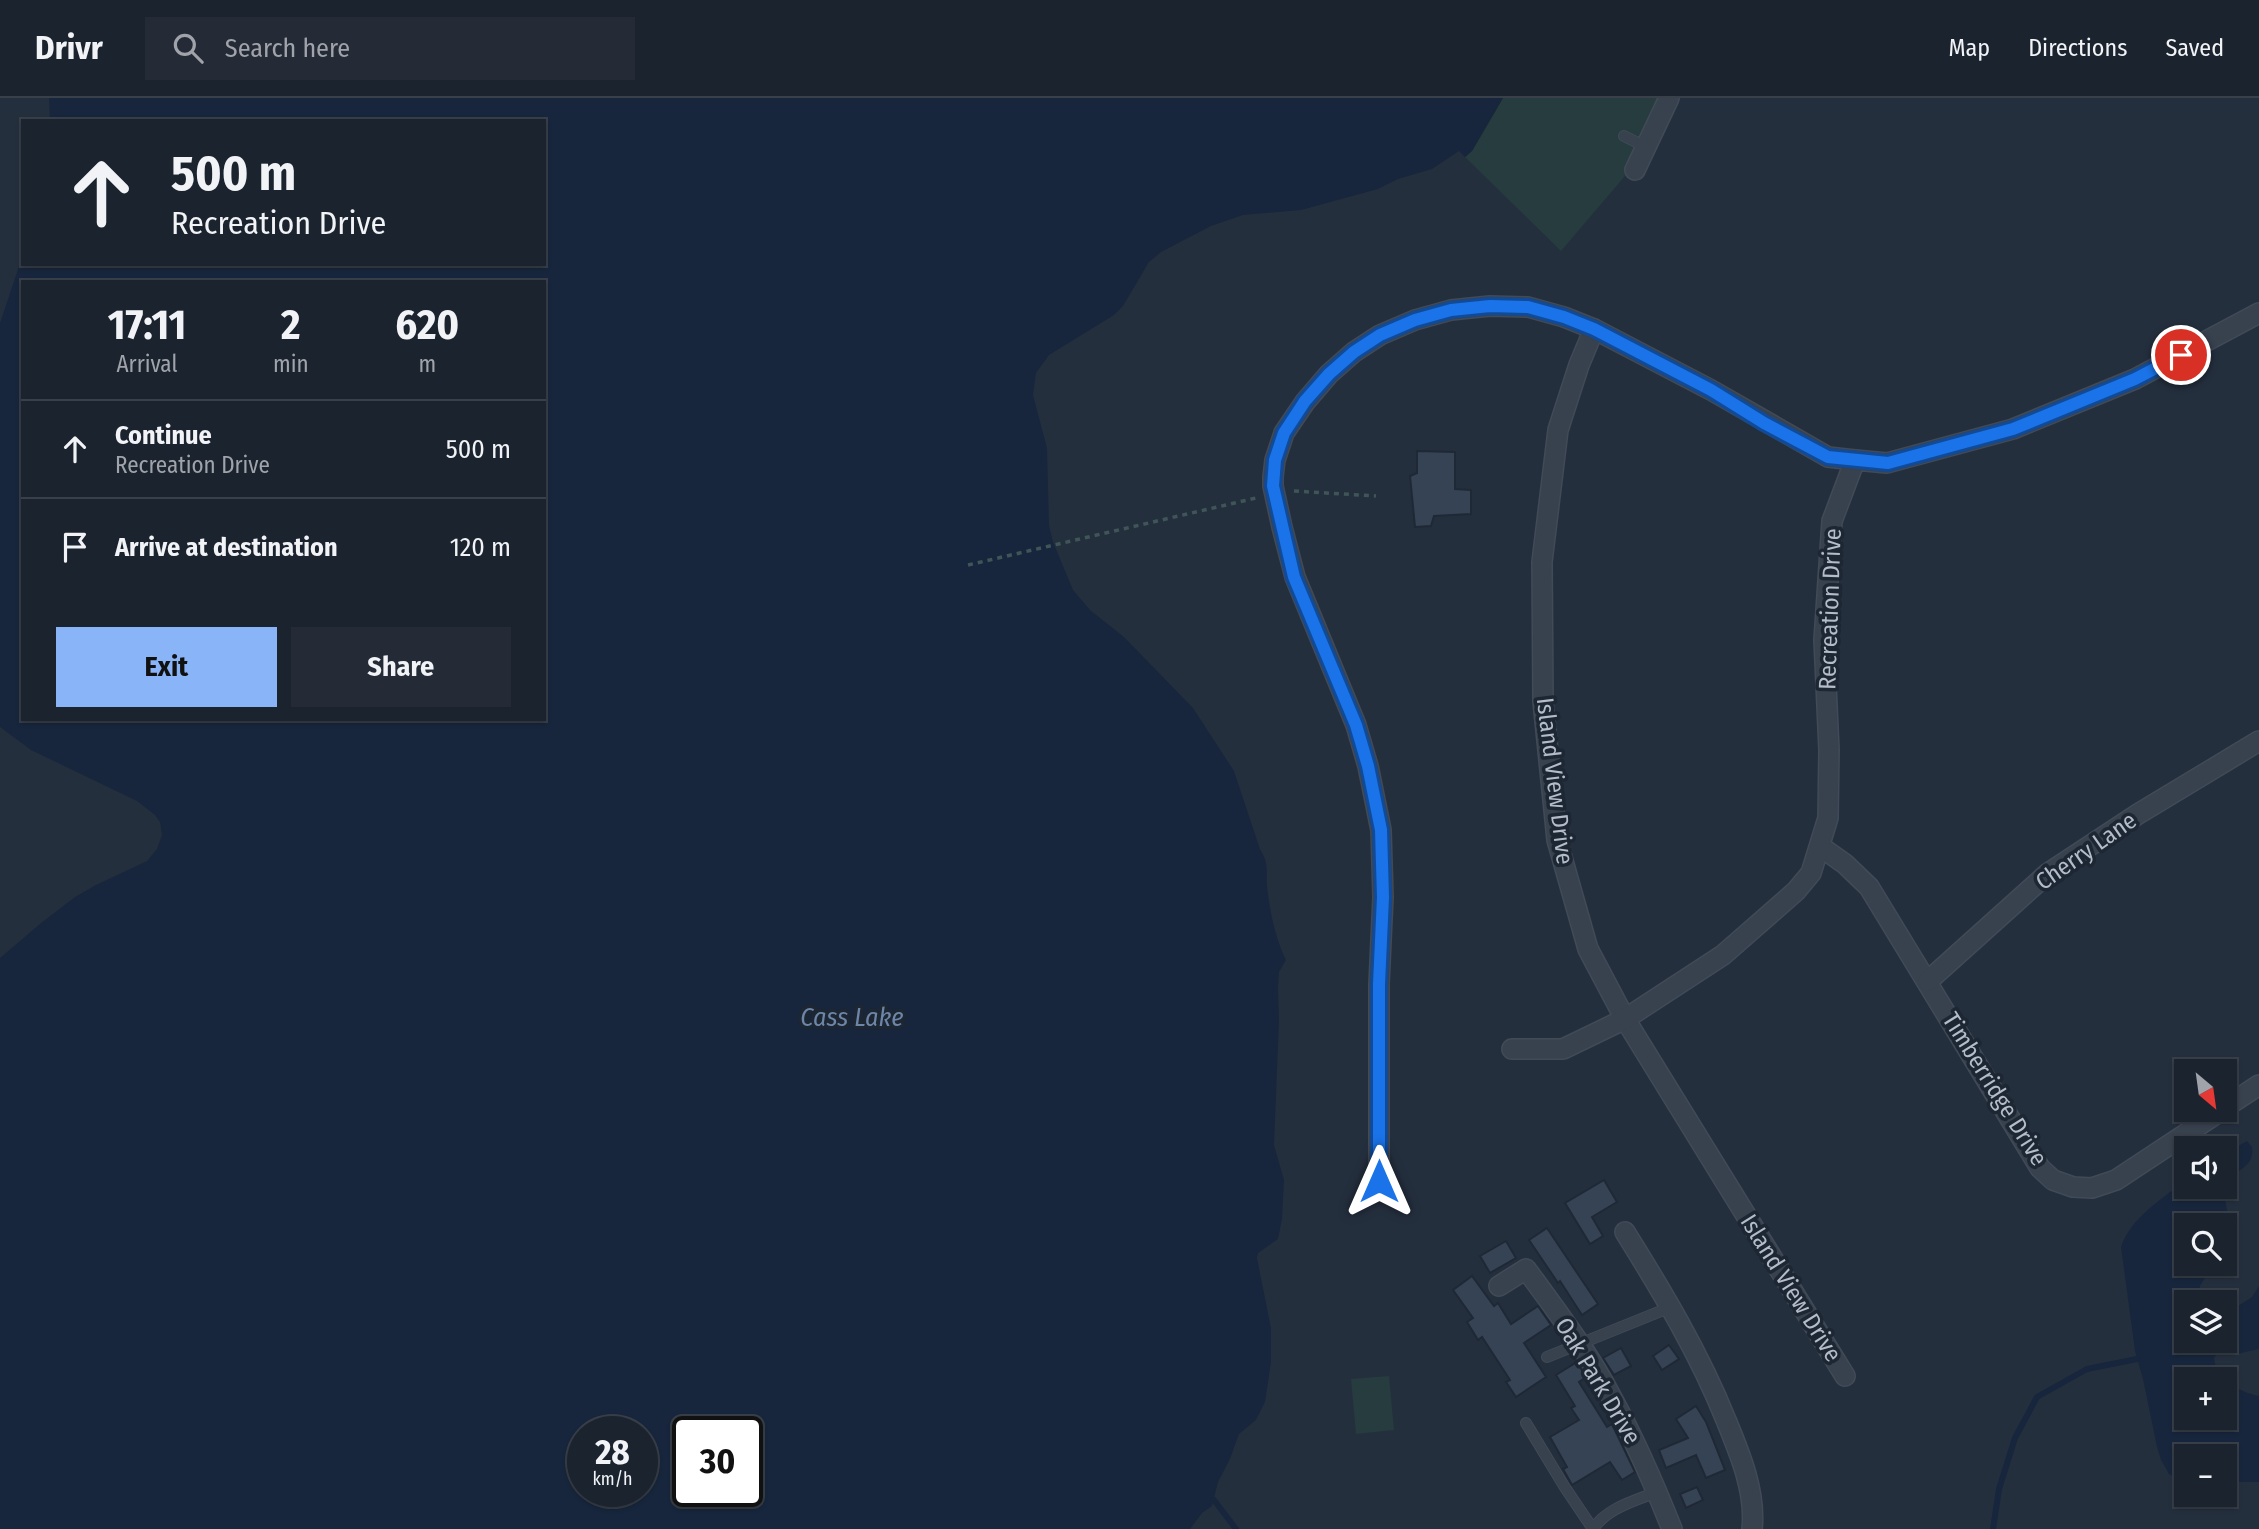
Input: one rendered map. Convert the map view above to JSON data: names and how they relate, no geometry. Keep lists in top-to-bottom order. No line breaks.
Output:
{"streets":{"street":["Recreation Drive","Island View Drive","Cherry Lane","Timberridge Drive","Oak Park Drive"]},"crossings":[["Recreation Drive","Island View Drive"],["Recreation Drive","Timberridge Drive"],["Cherry Lane","Timberridge Drive"]],"water":["Cass Lake"],"north":"bottom right","page":{"header":"Drivr","search":"Search here","nav":["Map","Directions","Saved"],"turn":["500 m","Recreation Drive"],"eta":["17:11","Arrival","2","min","620","m"],"list":[{"name":"Continue","note":"Recreation Drive","value":"500 m"},{"name":"Arrive at destination","value":"120 m"}],"buttons":["Exit","Share"],"map_buttons":["+","−"],"speed":"28 km/h","limit":"30"}}
